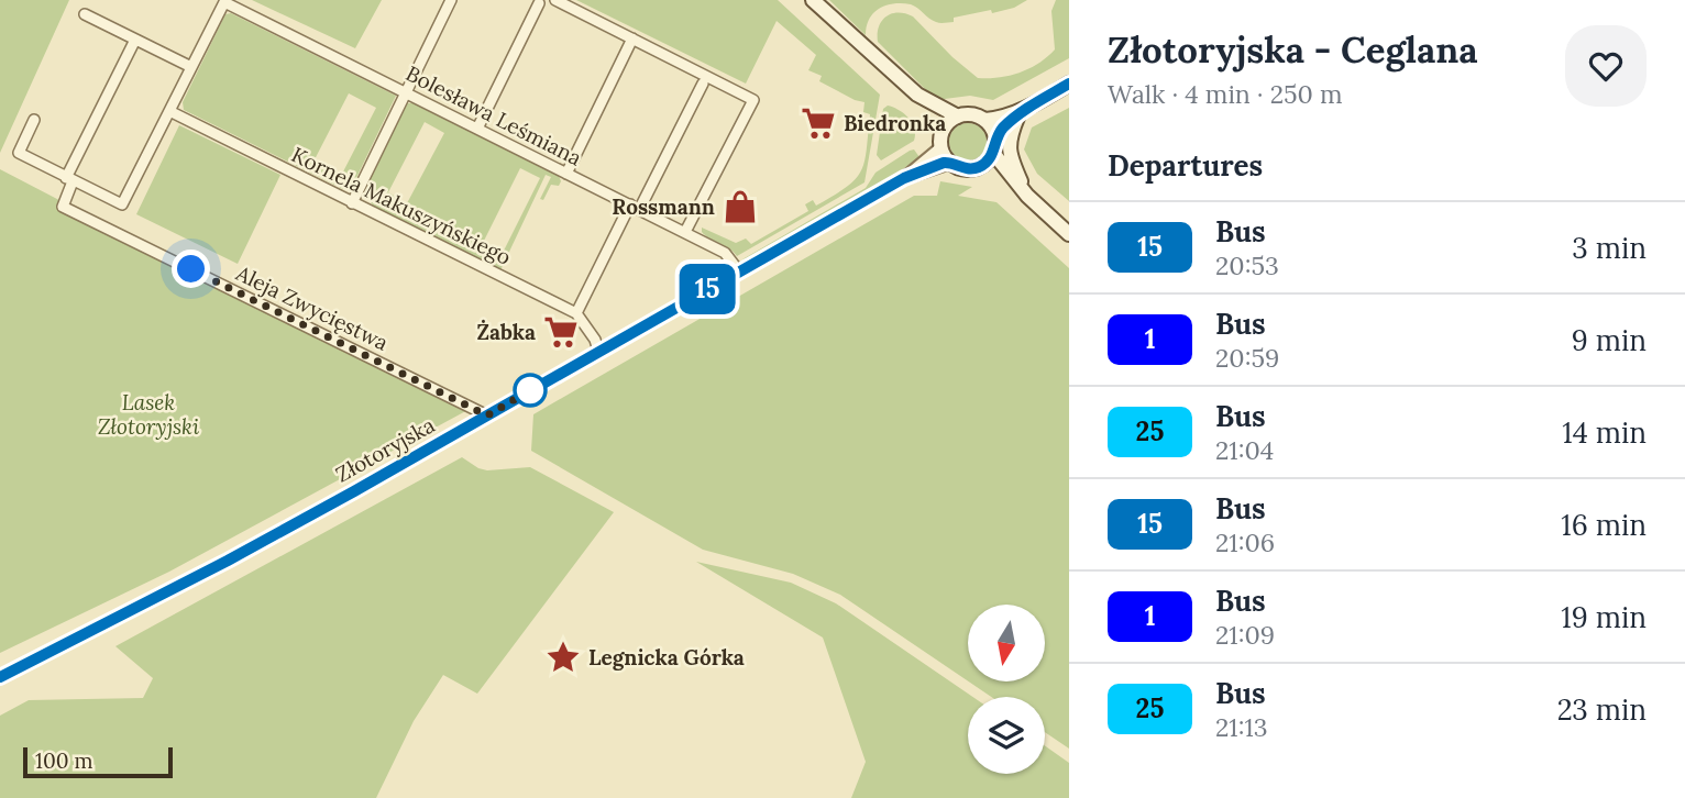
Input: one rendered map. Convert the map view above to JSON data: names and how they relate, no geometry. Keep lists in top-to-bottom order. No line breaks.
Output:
{"streets":{"street":["Bolesława Leśmiana","Kornela Makuszyńskiego","Aleja Zwycięstwa","Złotoryjska"]},"crossings":[["Bolesława Leśmiana","Złotoryjska"],["Aleja Zwycięstwa","Złotoryjska"]],"parks":["Lasek Złotoryjski"],"places":{"supermarket":["Biedronka","Żabka"],"shop":["Rossmann"],"place":["Legnicka Górka"]},"lines":["bus line 15"],"scale_bar":"100 m","north":"bottom","page":{"on_map":"15","heading":[["Złotoryjska - Ceglana","Walk · 4 min · 250 m"],"Departures"],"list":[{"mark":"15","name":"Bus","note":"20:53","value":"3 min"},{"mark":"1","name":"Bus","note":"20:59","value":"9 min"},{"mark":"25","name":"Bus","note":"21:04","value":"14 min"},{"mark":"15","name":"Bus","note":"21:06","value":"16 min"},{"mark":"1","name":"Bus","note":"21:09","value":"19 min"},{"mark":"25","name":"Bus","note":"21:13","value":"23 min"}],"scale":"100 m"}}
